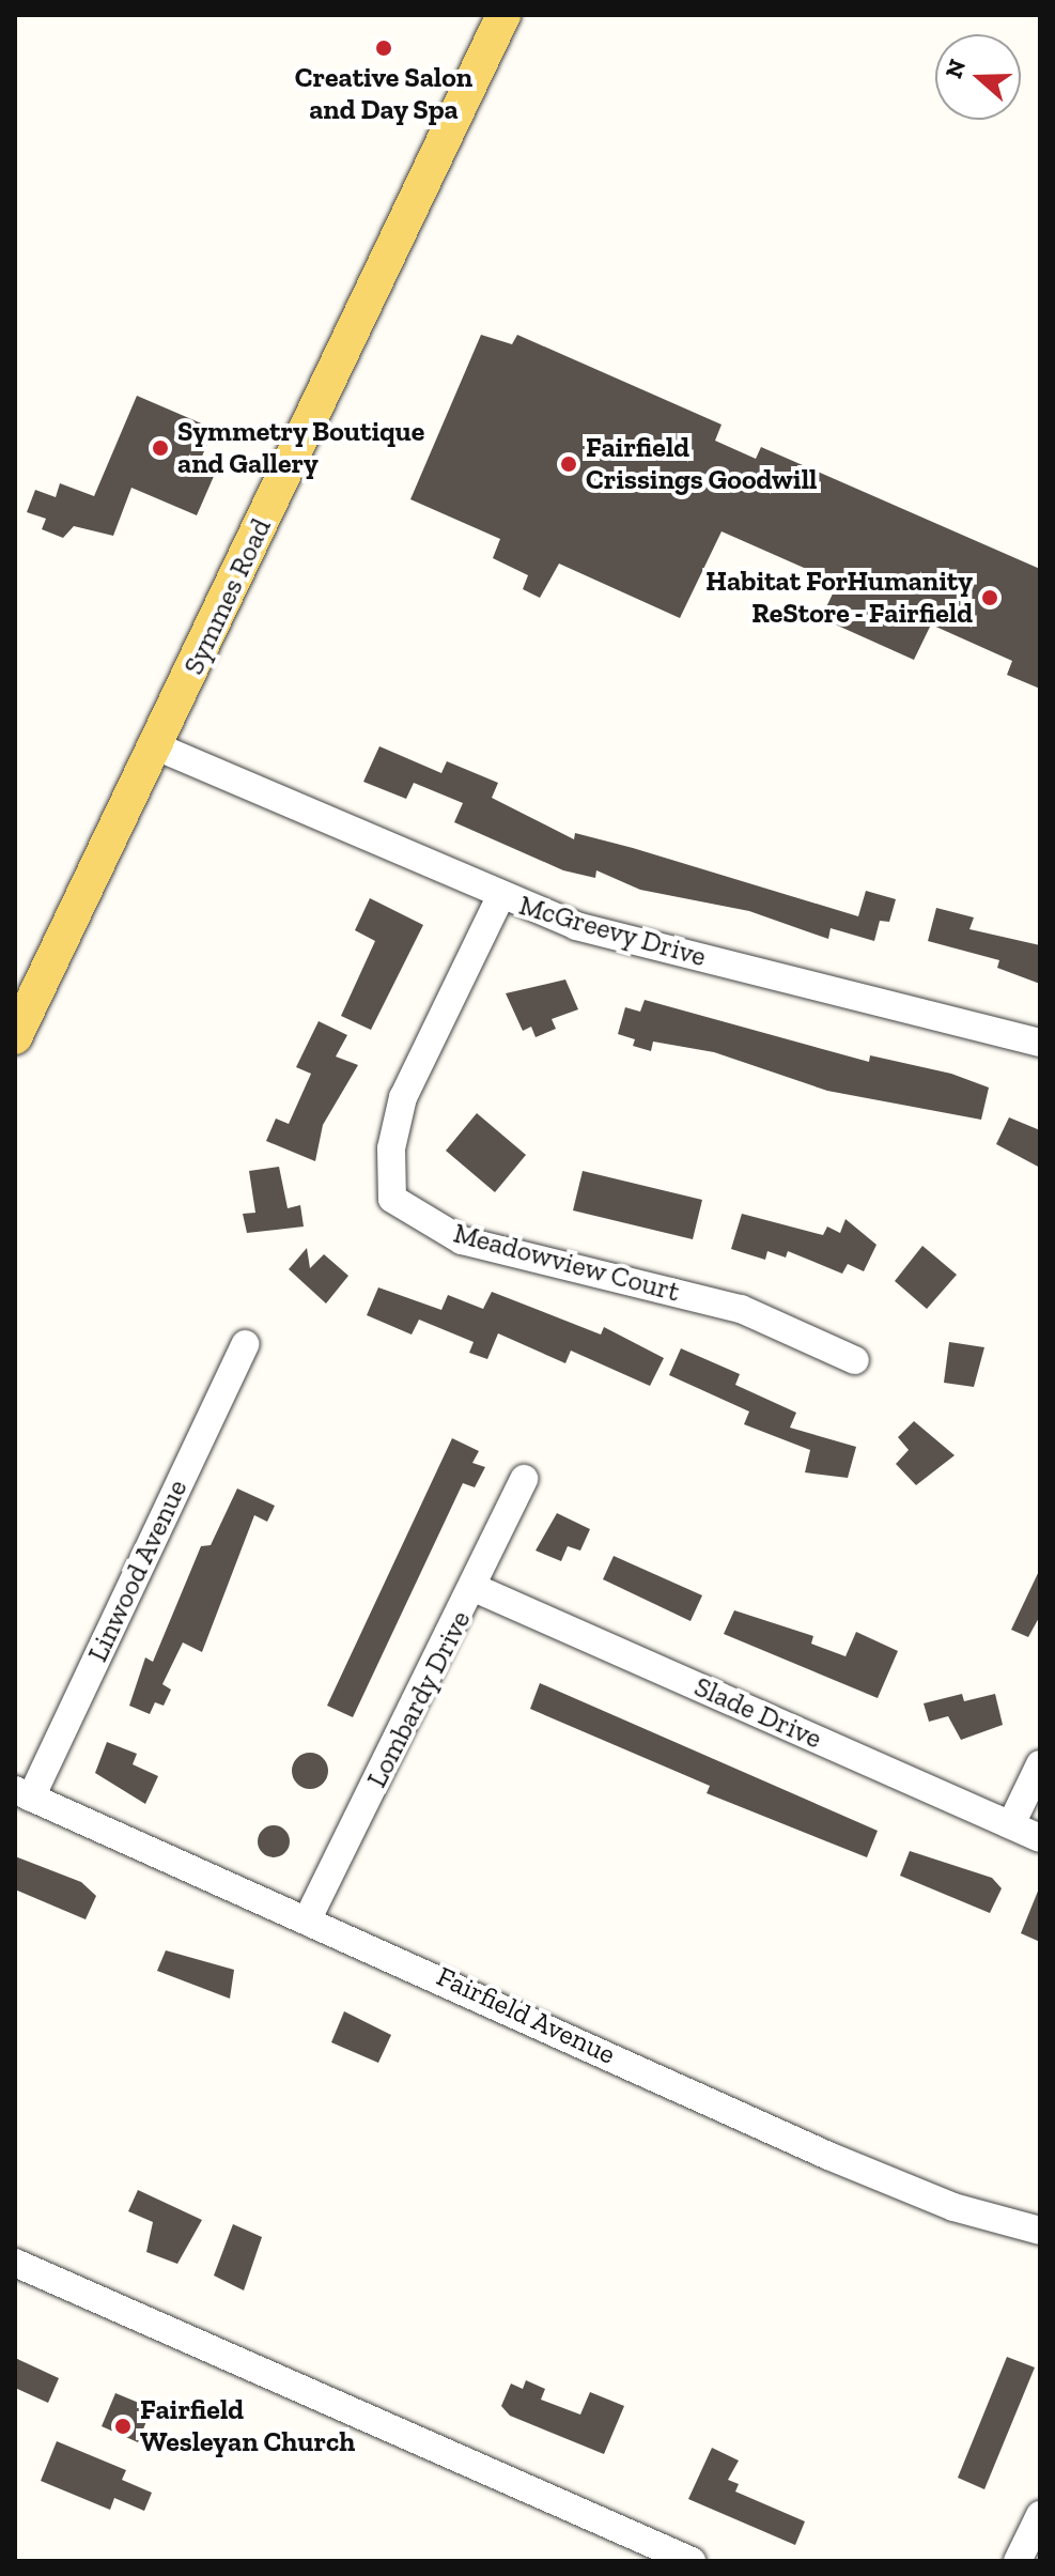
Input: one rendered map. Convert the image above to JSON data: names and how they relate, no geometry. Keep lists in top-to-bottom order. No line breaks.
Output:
{"streets":{"main road":["Symmes Road"],"street":["McGreevy Drive","Meadowview Court","Linwood Avenue","Lombardy Drive","Slade Drive","Fairfield Avenue"]},"crossings":[["Symmes Road","McGreevy Drive"],["McGreevy Drive","Meadowview Court"],["Linwood Avenue","Fairfield Avenue"],["Lombardy Drive","Slade Drive"],["Lombardy Drive","Fairfield Avenue"]],"places":["Creative Salon and Day Spa","Symmetry Boutique and Gallery","Fairfield Crissings Goodwill","Habitat ForHumanity ReStore - Fairfield","Fairfield Wesleyan Church"],"north":"left"}
